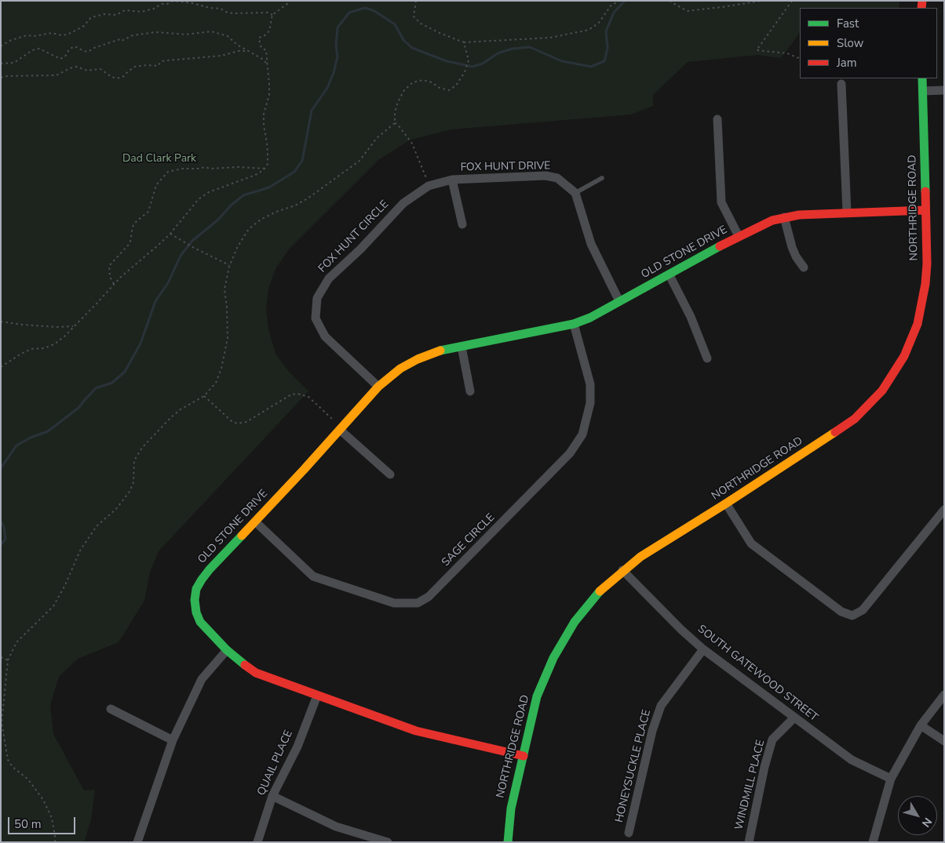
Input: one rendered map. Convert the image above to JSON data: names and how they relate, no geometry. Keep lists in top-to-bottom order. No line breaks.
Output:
{"streets":{"street":["FOX HUNT DRIVE","NORTHRIDGE ROAD","FOX HUNT CIRCLE","OLD STONE DRIVE","SAGE CIRCLE","SOUTH GATEWOOD STREET","QUAIL PLACE","HONEYSUCKLE PLACE","WINDMILL PLACE"]},"crossings":[["FOX HUNT DRIVE","FOX HUNT CIRCLE"],["NORTHRIDGE ROAD","OLD STONE DRIVE"],["NORTHRIDGE ROAD","SOUTH GATEWOOD STREET"],["FOX HUNT CIRCLE","OLD STONE DRIVE"],["OLD STONE DRIVE","SAGE CIRCLE"],["OLD STONE DRIVE","QUAIL PLACE"],["SOUTH GATEWOOD STREET","HONEYSUCKLE PLACE"],["SOUTH GATEWOOD STREET","WINDMILL PLACE"]],"parks":["Dad Clark Park"],"legend":["Fast","Slow","Jam"],"scale_bar":"50 m","north":"bottom right"}
